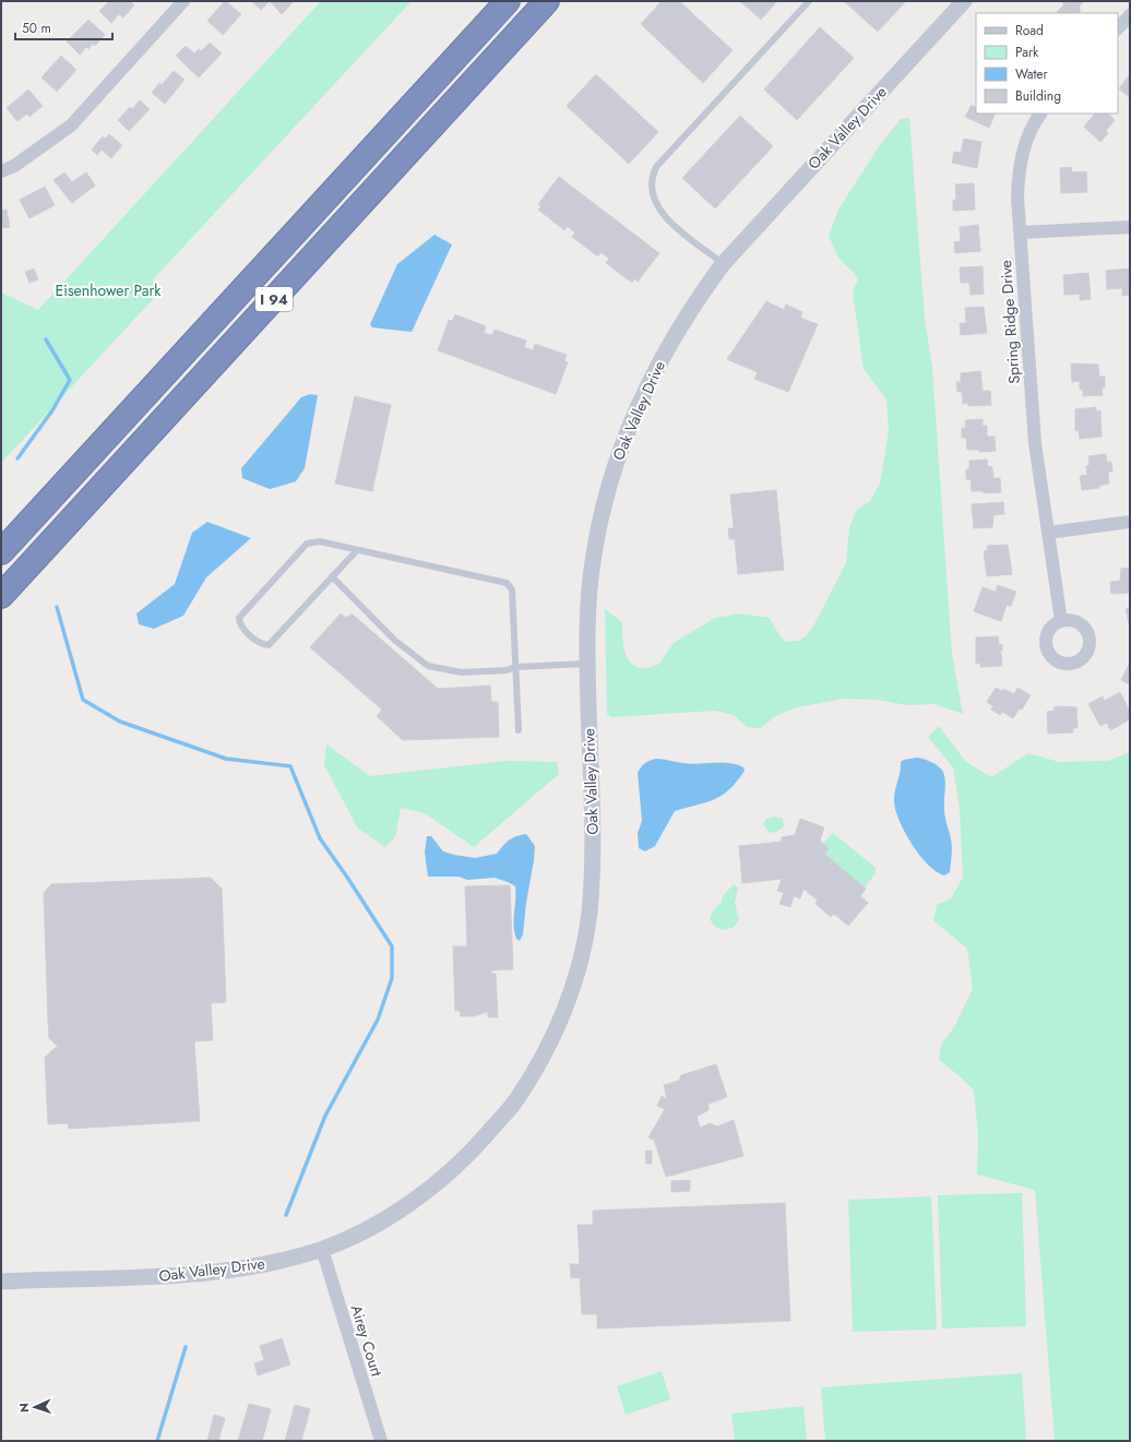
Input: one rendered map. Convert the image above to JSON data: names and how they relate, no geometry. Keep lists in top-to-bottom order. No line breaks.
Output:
{"streets":{"highway":["I 94"],"street":["Oak Valley Drive","Spring Ridge Drive","Airey Court"]},"crossings":[["Oak Valley Drive","Airey Court"]],"parks":["Eisenhower Park"],"legend":["Road","Park","Water","Building"],"scale_bar":"50 m","north":"left"}
